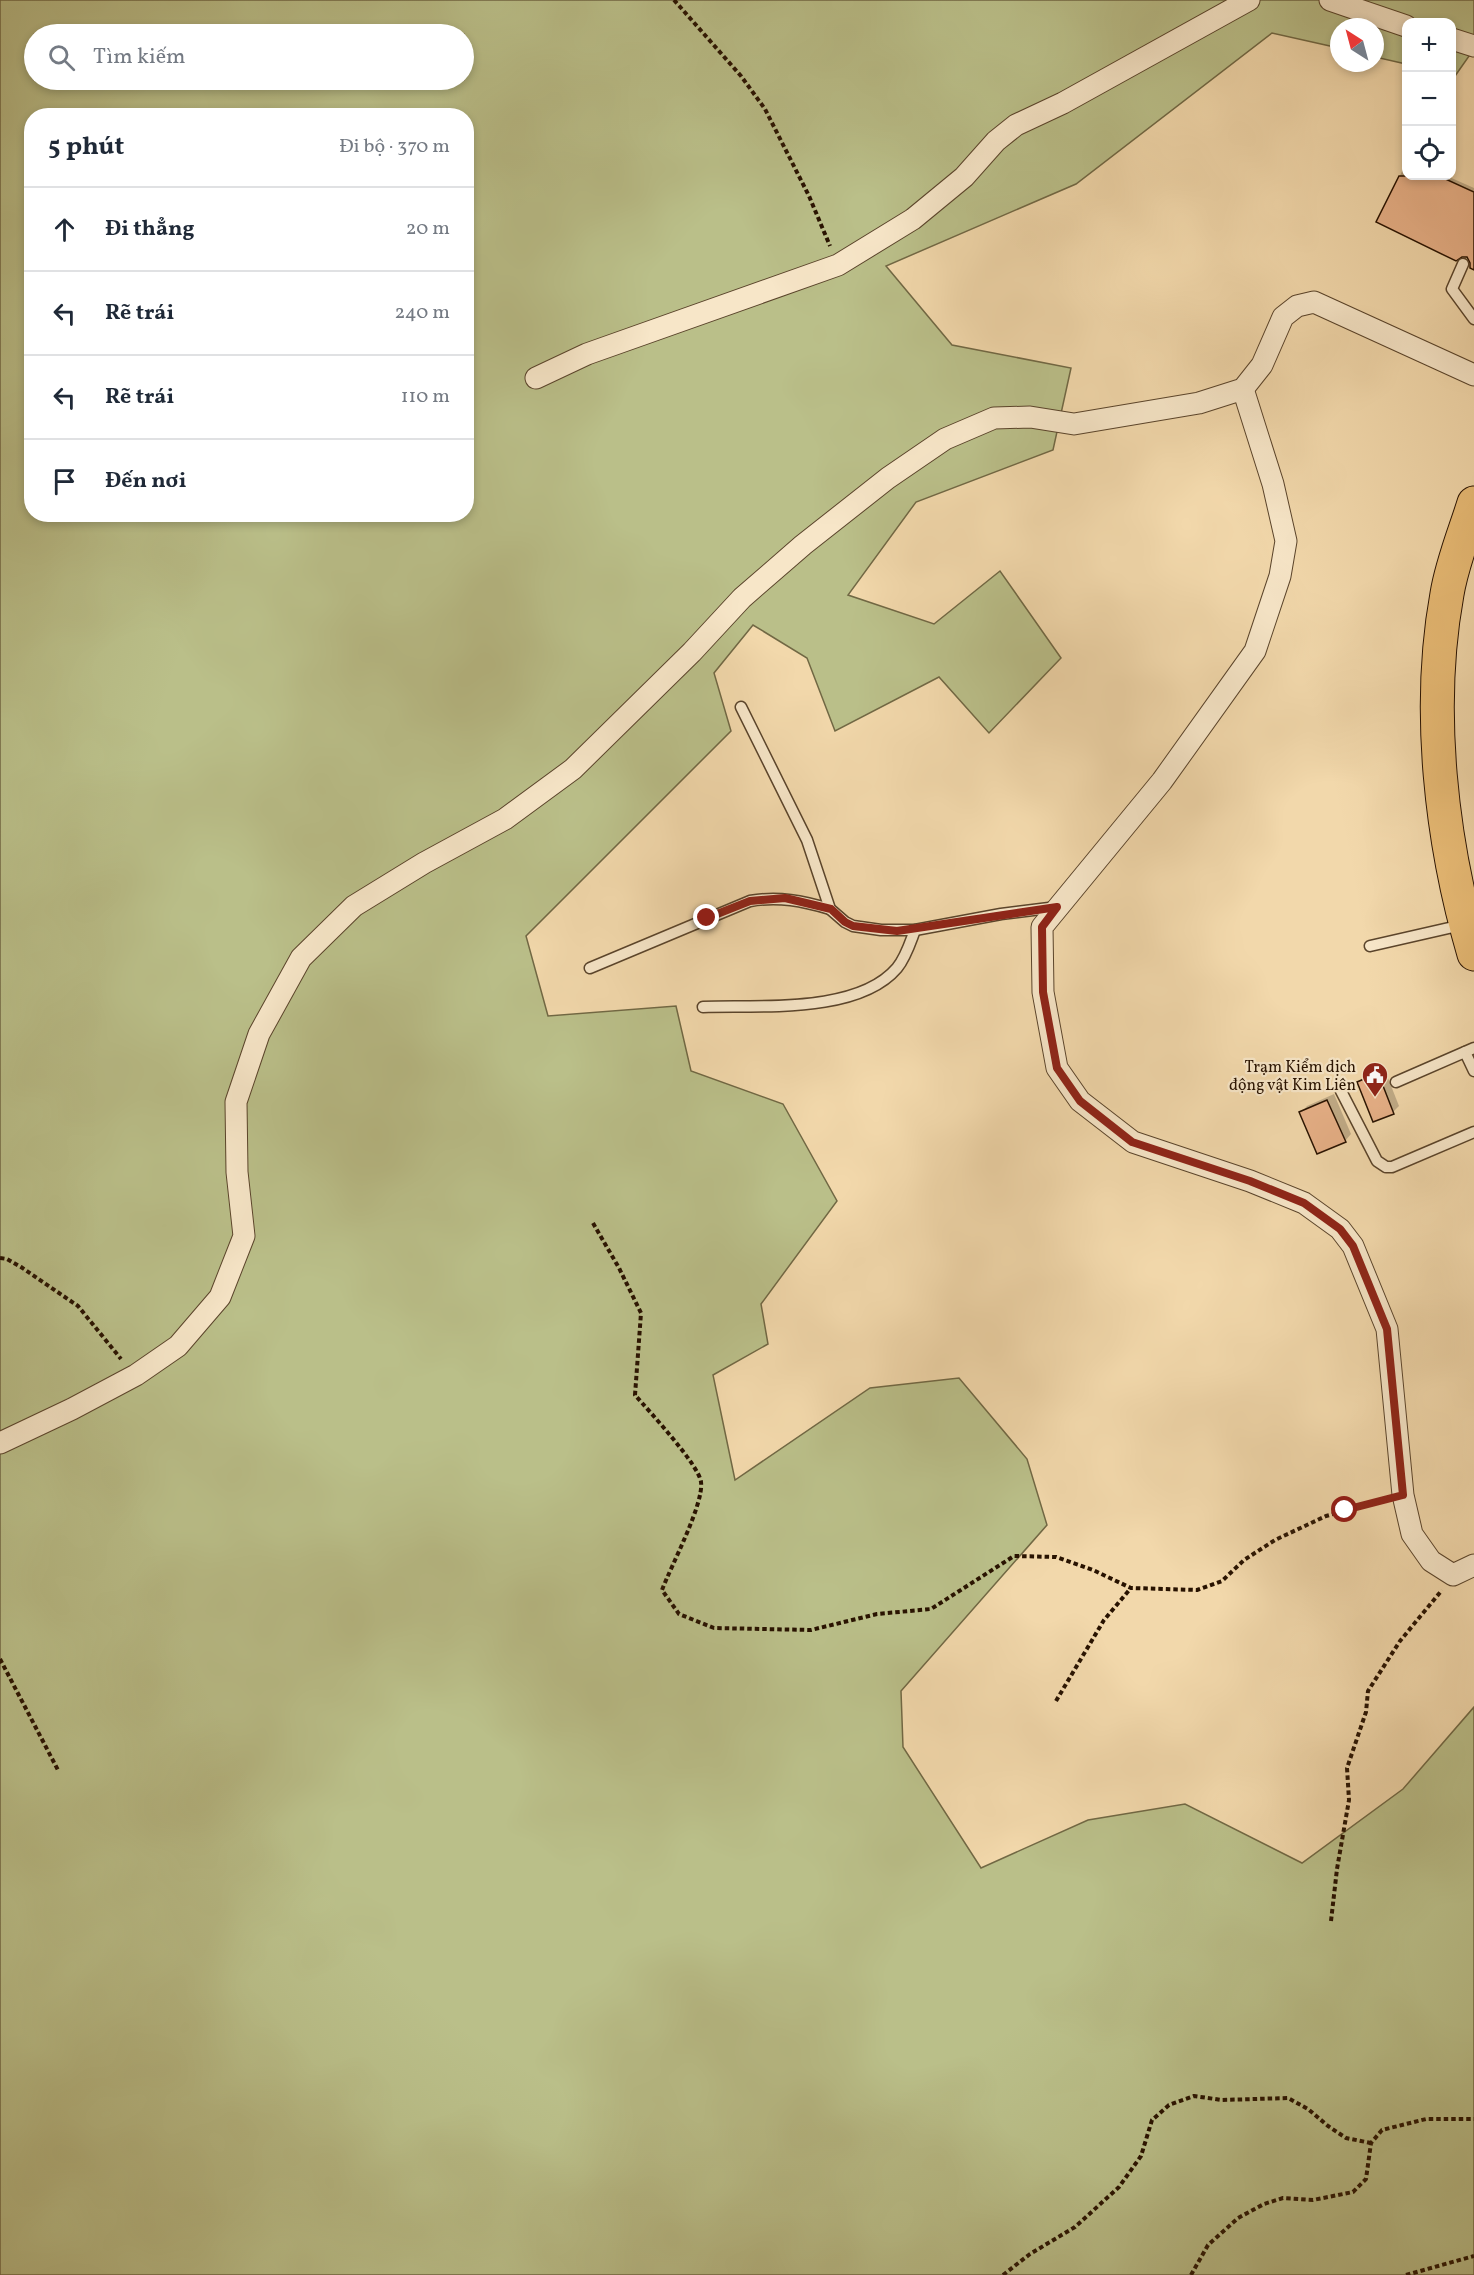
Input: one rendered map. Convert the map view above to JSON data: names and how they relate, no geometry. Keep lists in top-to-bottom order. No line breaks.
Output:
{"places":{"public building":["Trạm Kiểm dịch động vật Kim Liên"]},"north":"top left","page":{"map_buttons":["+","−"],"search":"Tìm kiếm","heading":["5 phút","Đi bộ · 370 m"],"list":[["Đi thẳng","20 m"],["Rẽ trái","240 m"],["Rẽ trái","110 m"],"Đến nơi"]}}
